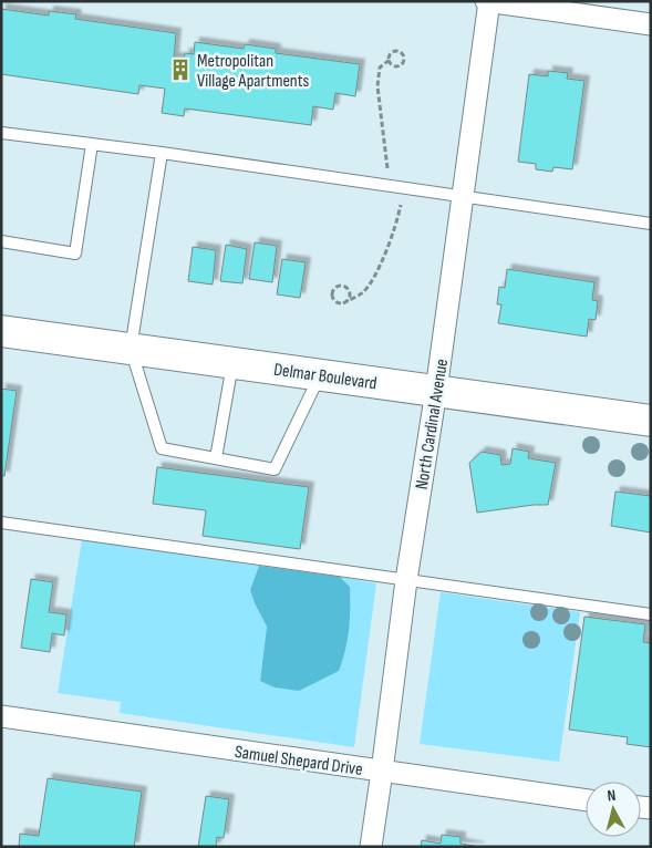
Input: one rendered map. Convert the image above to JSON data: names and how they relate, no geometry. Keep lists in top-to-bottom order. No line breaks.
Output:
{"streets":{"street":["Delmar Boulevard","North Cardinal Avenue","Samuel Shepard Drive"]},"crossings":[["Delmar Boulevard","North Cardinal Avenue"],["North Cardinal Avenue","Samuel Shepard Drive"]],"places":{"building":["Metropolitan Village Apartments"]},"north":"top"}
